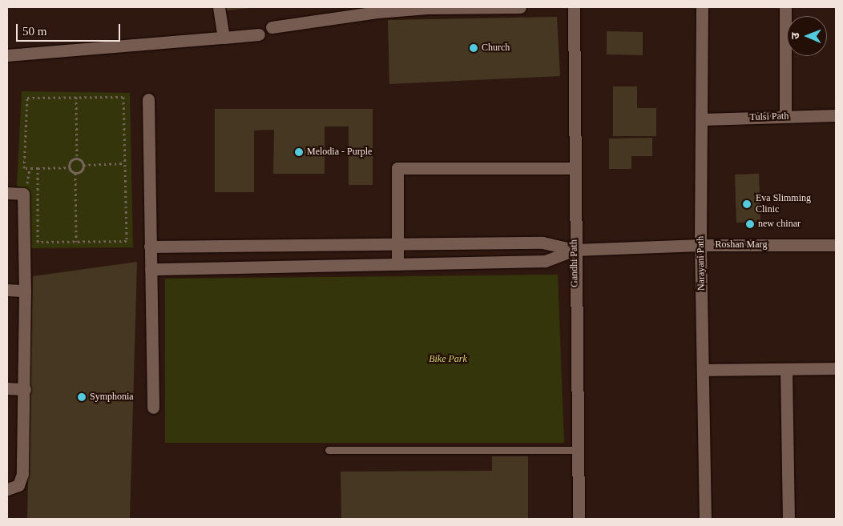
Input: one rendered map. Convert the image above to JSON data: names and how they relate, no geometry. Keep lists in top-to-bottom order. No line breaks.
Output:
{"streets":{"street":["Tulsi Path","Roshan Marg","Gandhi Path","Narayani Path"]},"crossings":[["Tulsi Path","Narayani Path"],["Roshan Marg","Gandhi Path"],["Roshan Marg","Narayani Path"]],"parks":["Bike Park"],"places":["Church","Melodia - Purple","Eva Slimming Clinic","new chinar","Symphonia"],"scale_bar":"50 m","north":"left"}
